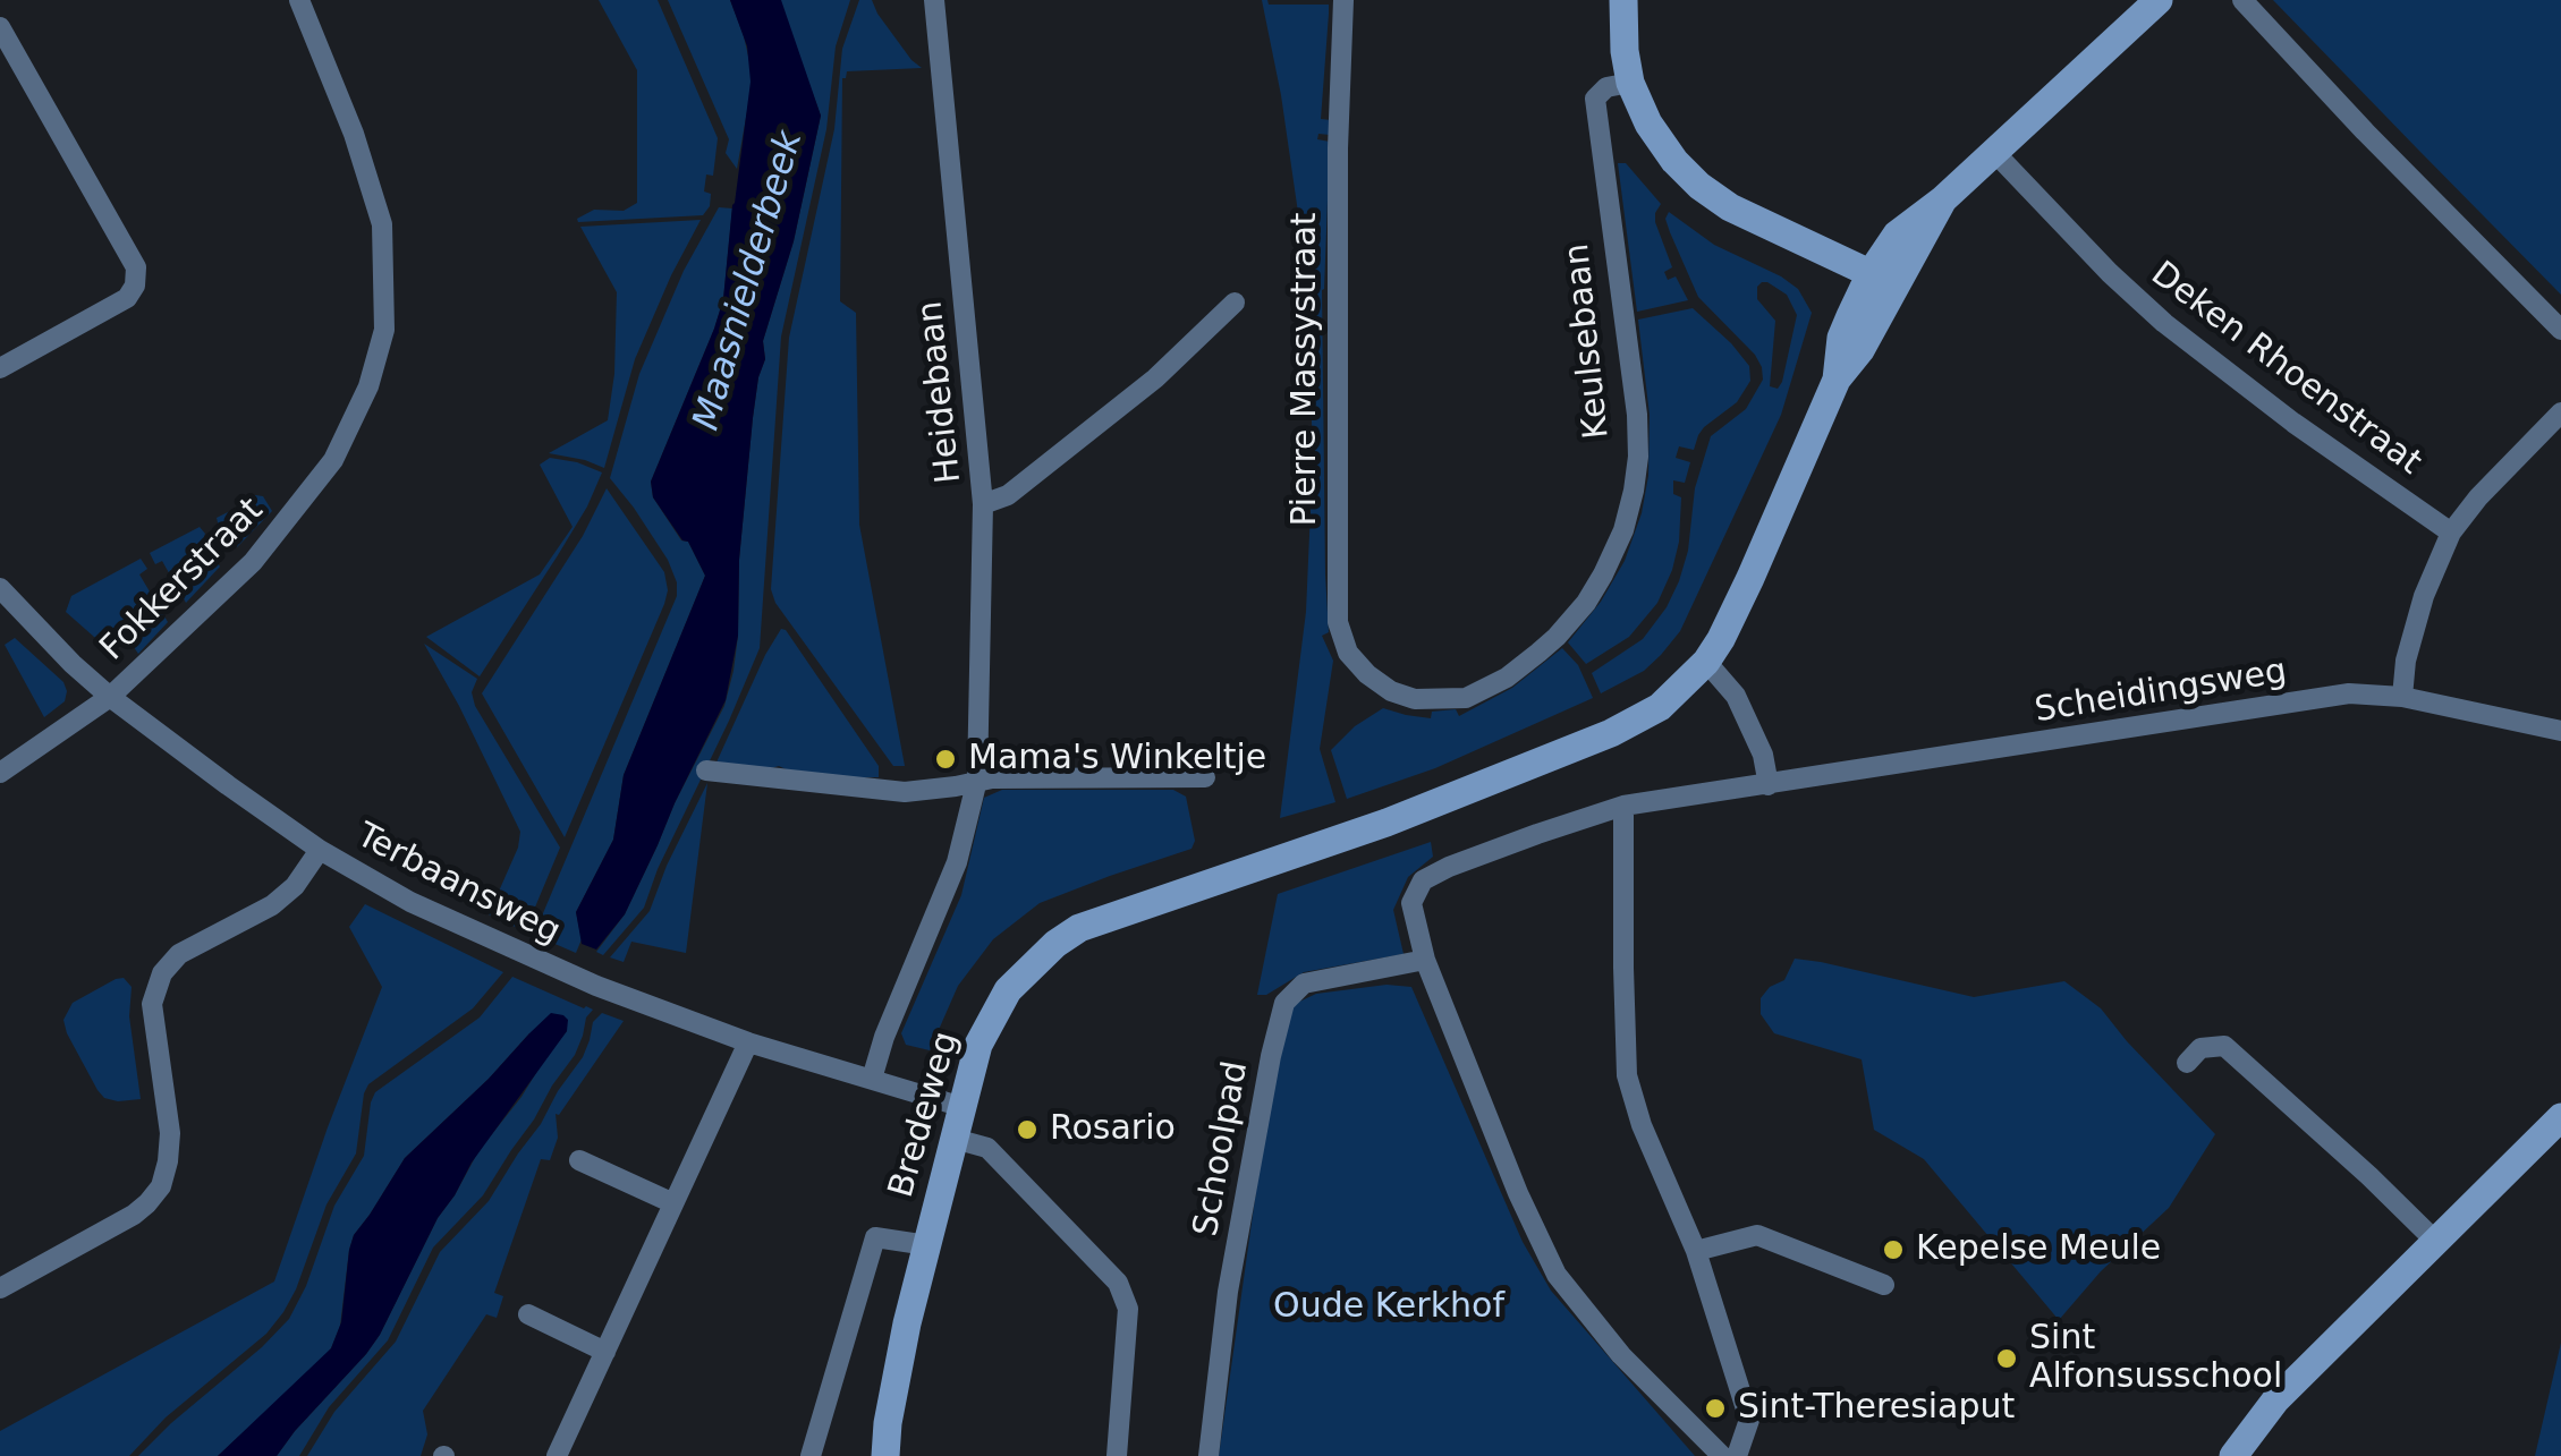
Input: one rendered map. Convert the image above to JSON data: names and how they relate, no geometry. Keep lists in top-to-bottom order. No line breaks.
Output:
{"streets":{"main road":["Bredeweg"],"street":["Keulsebaan","Pierre Massystraat","Deken Rhoenstraat","Heidebaan","Fokkerstraat","Scheidingsweg","Terbaansweg","Schoolpad"]},"crossings":[["Keulsebaan","Pierre Massystraat"],["Deken Rhoenstraat","Bredeweg"],["Heidebaan","Terbaansweg"],["Fokkerstraat","Terbaansweg"],["Scheidingsweg","Schoolpad"],["Terbaansweg","Bredeweg"]],"water":["Maasnielderbeek"],"parks":["Oude Kerkhof"],"places":["Mama's Winkeltje","Rosario","Kepelse Meule","Sint Alfonsusschool","Sint-Theresiaput"]}
